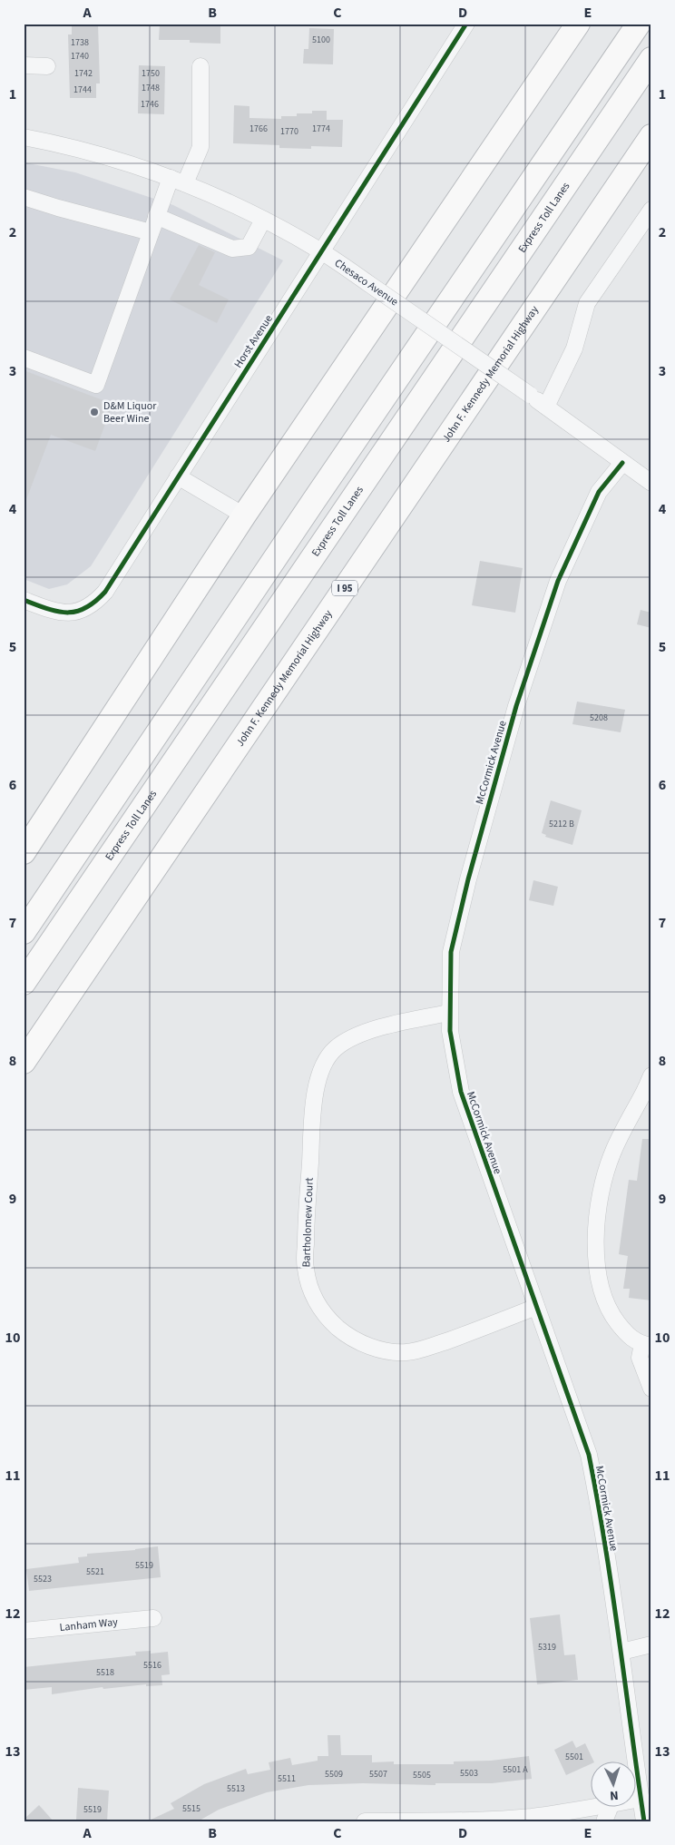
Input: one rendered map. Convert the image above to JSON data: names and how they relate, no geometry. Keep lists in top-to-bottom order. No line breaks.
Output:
{"streets":{"highway":["Express Toll Lanes","John F. Kennedy Memorial Highway","I 95"],"street":["Chesaco Avenue","Horst Avenue","McCormick Avenue","Bartholomew Court","Lanham Way"]},"crossings":[["Chesaco Avenue","Horst Avenue"],["Chesaco Avenue","McCormick Avenue"],["McCormick Avenue","Bartholomew Court"]],"places":["D&M Liquor Beer Wine"],"house_numbers":["5100","1738","1740","1742","1750","1748","1744","1746","1766","1774","1770","5208","5212 B","5519","5521","5523","5319","5516","5518","5501","5501 A","5503","5509","5507","5505","5511","5513","5515","5519"],"north":"bottom","grid":{"columns":["A","B","C","D","E"],"rows":["1","2","3","4","5","6","7","8","9","10","11","12","13"]}}
